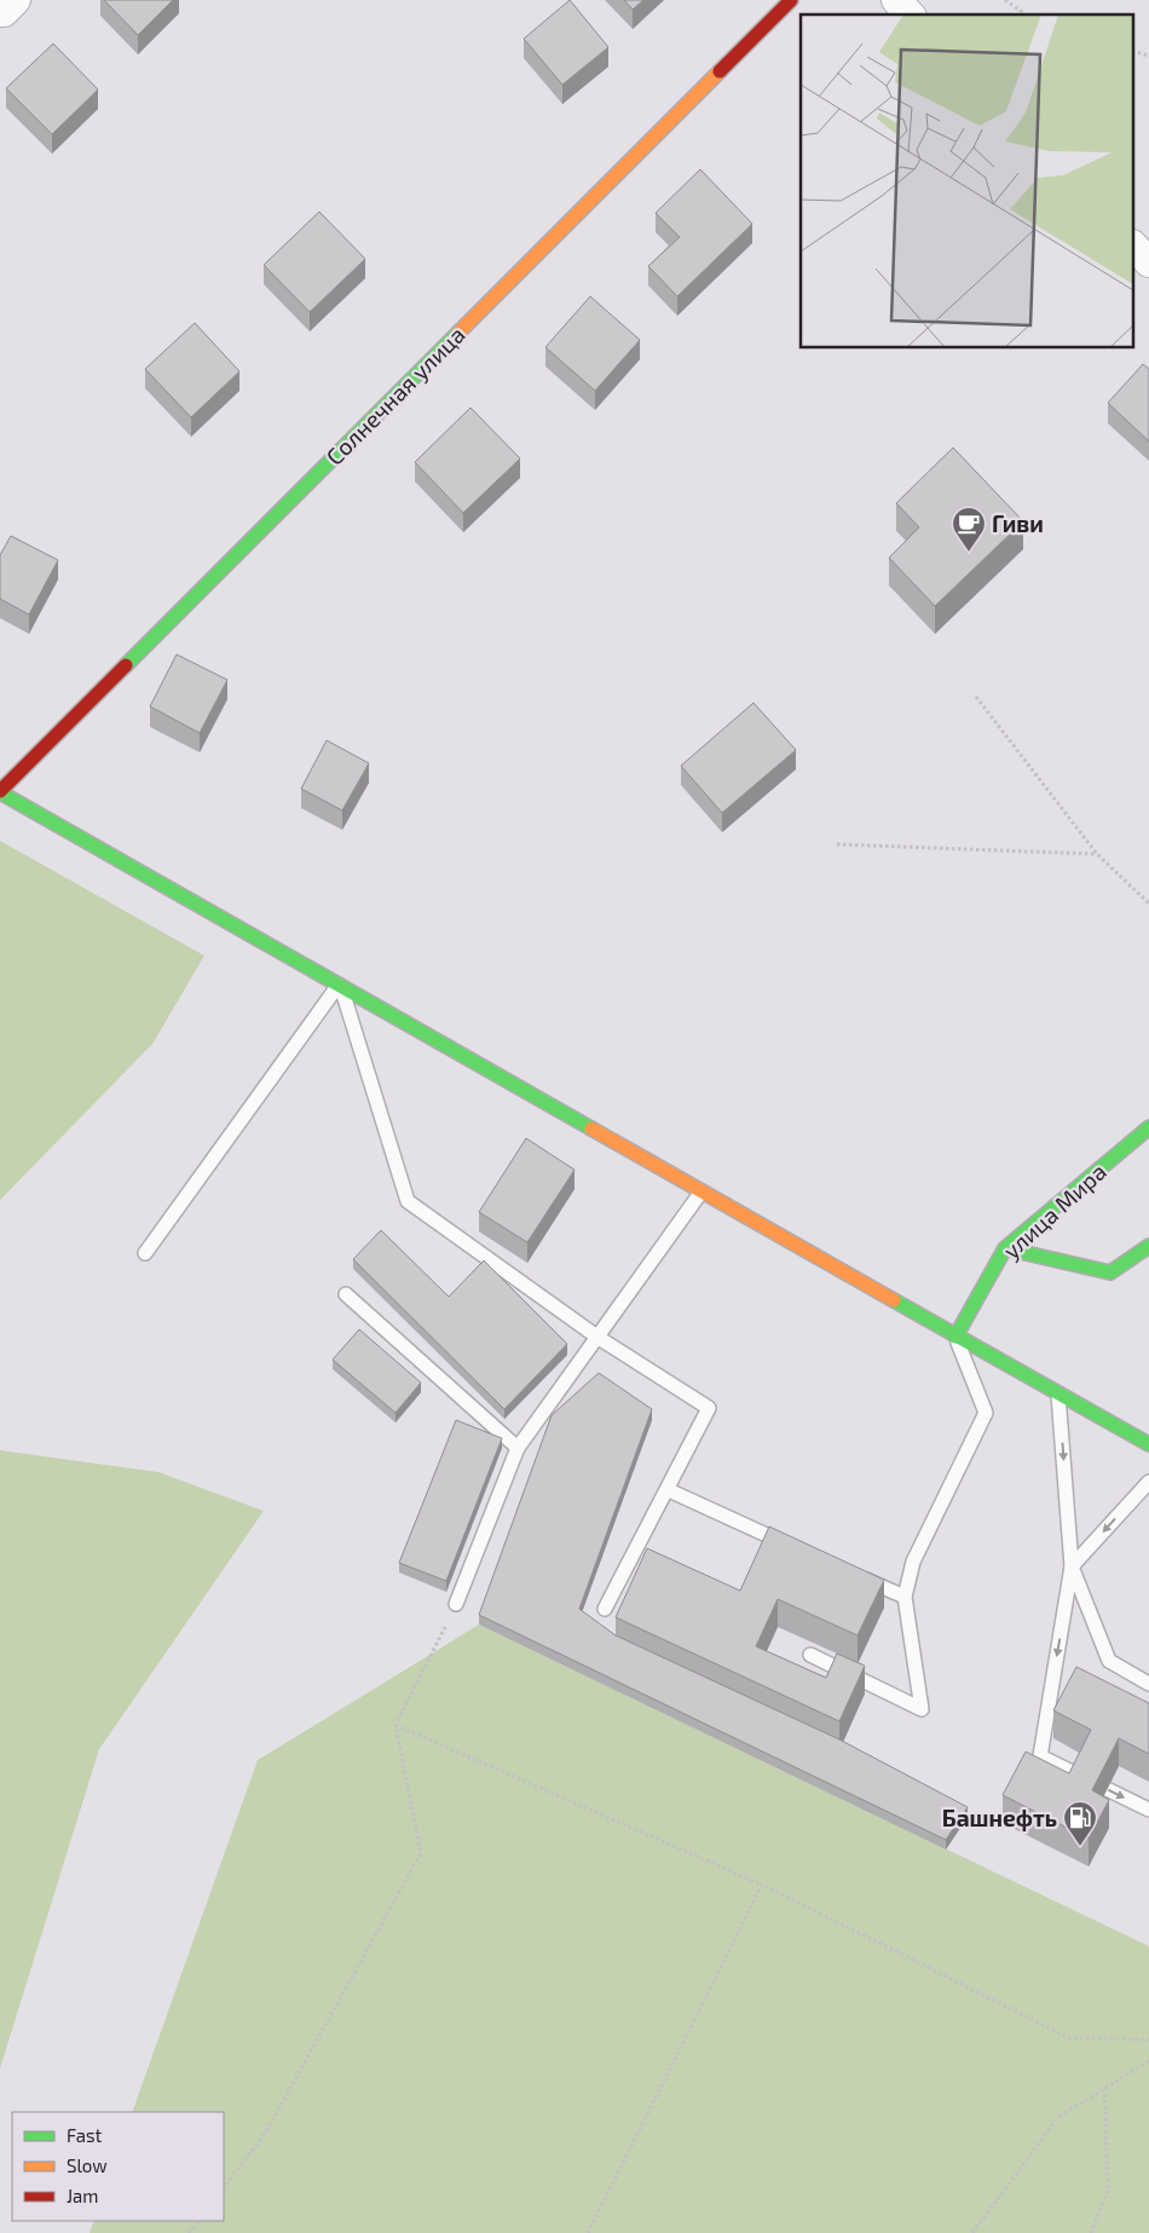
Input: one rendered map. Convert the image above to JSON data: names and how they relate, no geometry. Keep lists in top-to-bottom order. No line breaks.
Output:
{"streets":{"main road":["Солнечная улица","улица Мира"]},"places":{"cafe":["Гиви"],"fuel station":["Башнефть"]},"legend":["Fast","Slow","Jam"]}
